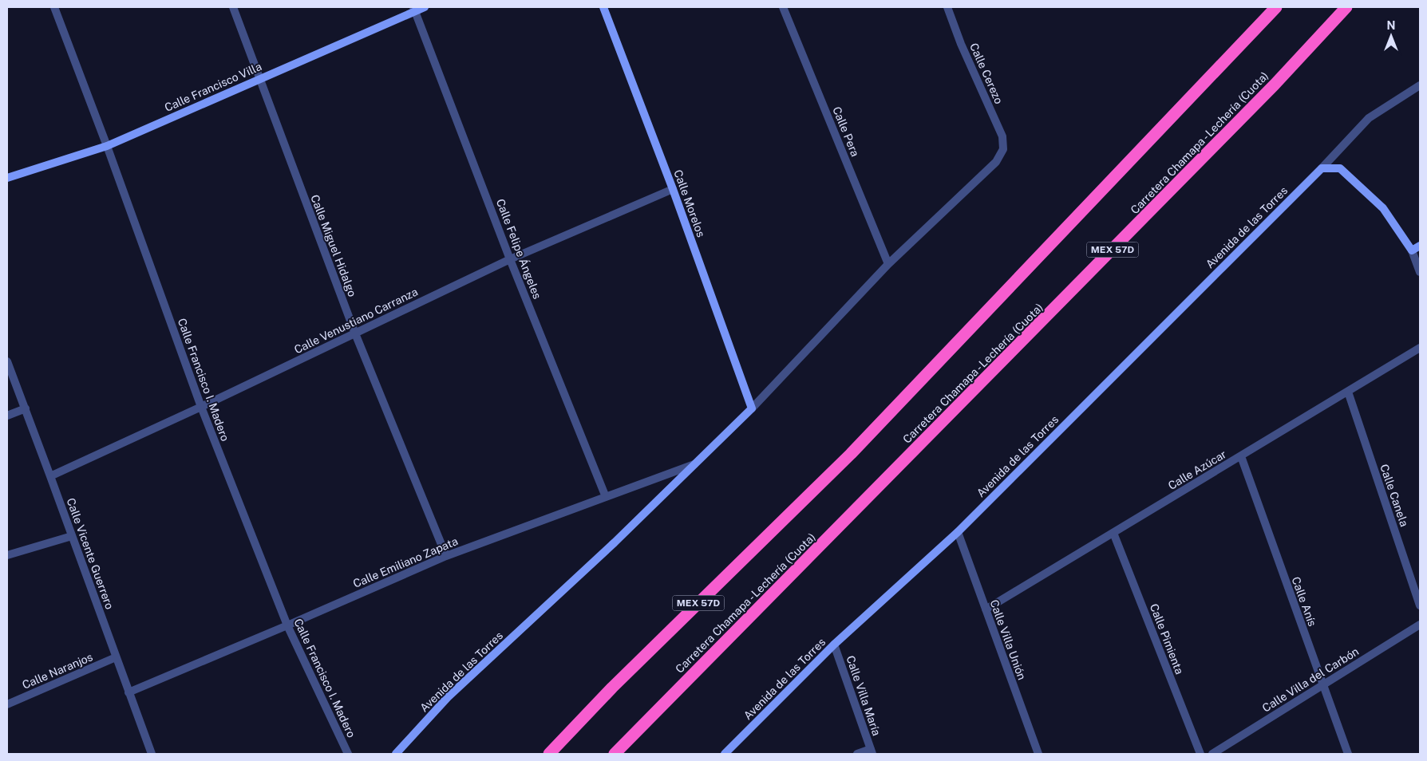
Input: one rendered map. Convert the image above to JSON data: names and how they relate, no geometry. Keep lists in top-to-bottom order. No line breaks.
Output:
{"streets":{"highway":["Carretera Chamapa - Lechería (Cuota)","MEX 57D"],"street":["Calle Cerezo","Calle Francisco Villa","Calle Pera","Calle Morelos","Avenida de las Torres","Calle Miguel Hidalgo","Calle Felipe Ángeles","Calle Venustiano Carranza","Calle Francisco I. Madero","Calle Azúcar","Calle Canela","Calle Vicente Guerrero","Calle Emiliano Zapata","Calle Anís","Calle Pimienta","Calle Villa Unión","Calle Naranjos","Calle Villa del Carbón","Calle Villa María"]},"crossings":[["Calle Cerezo","Calle Pera"],["Calle Francisco Villa","Calle Miguel Hidalgo"],["Calle Francisco Villa","Calle Felipe Ángeles"],["Calle Francisco Villa","Calle Francisco I. Madero"],["Calle Morelos","Avenida de las Torres"],["Calle Morelos","Calle Venustiano Carranza"],["Avenida de las Torres","Calle Emiliano Zapata"],["Avenida de las Torres","Calle Villa Unión"],["Avenida de las Torres","Calle Villa María"],["Calle Miguel Hidalgo","Calle Venustiano Carranza"],["Calle Miguel Hidalgo","Calle Emiliano Zapata"],["Calle Felipe Ángeles","Calle Venustiano Carranza"],["Calle Felipe Ángeles","Calle Emiliano Zapata"],["Calle Venustiano Carranza","Calle Francisco I. Madero"],["Calle Venustiano Carranza","Calle Vicente Guerrero"],["Calle Francisco I. Madero","Calle Emiliano Zapata"],["Calle Azúcar","Calle Canela"],["Calle Azúcar","Calle Anís"],["Calle Azúcar","Calle Pimienta"],["Calle Azúcar","Calle Villa Unión"],["Calle Vicente Guerrero","Calle Emiliano Zapata"],["Calle Vicente Guerrero","Calle Naranjos"],["Calle Anís","Calle Villa del Carbón"]],"north":"top"}
